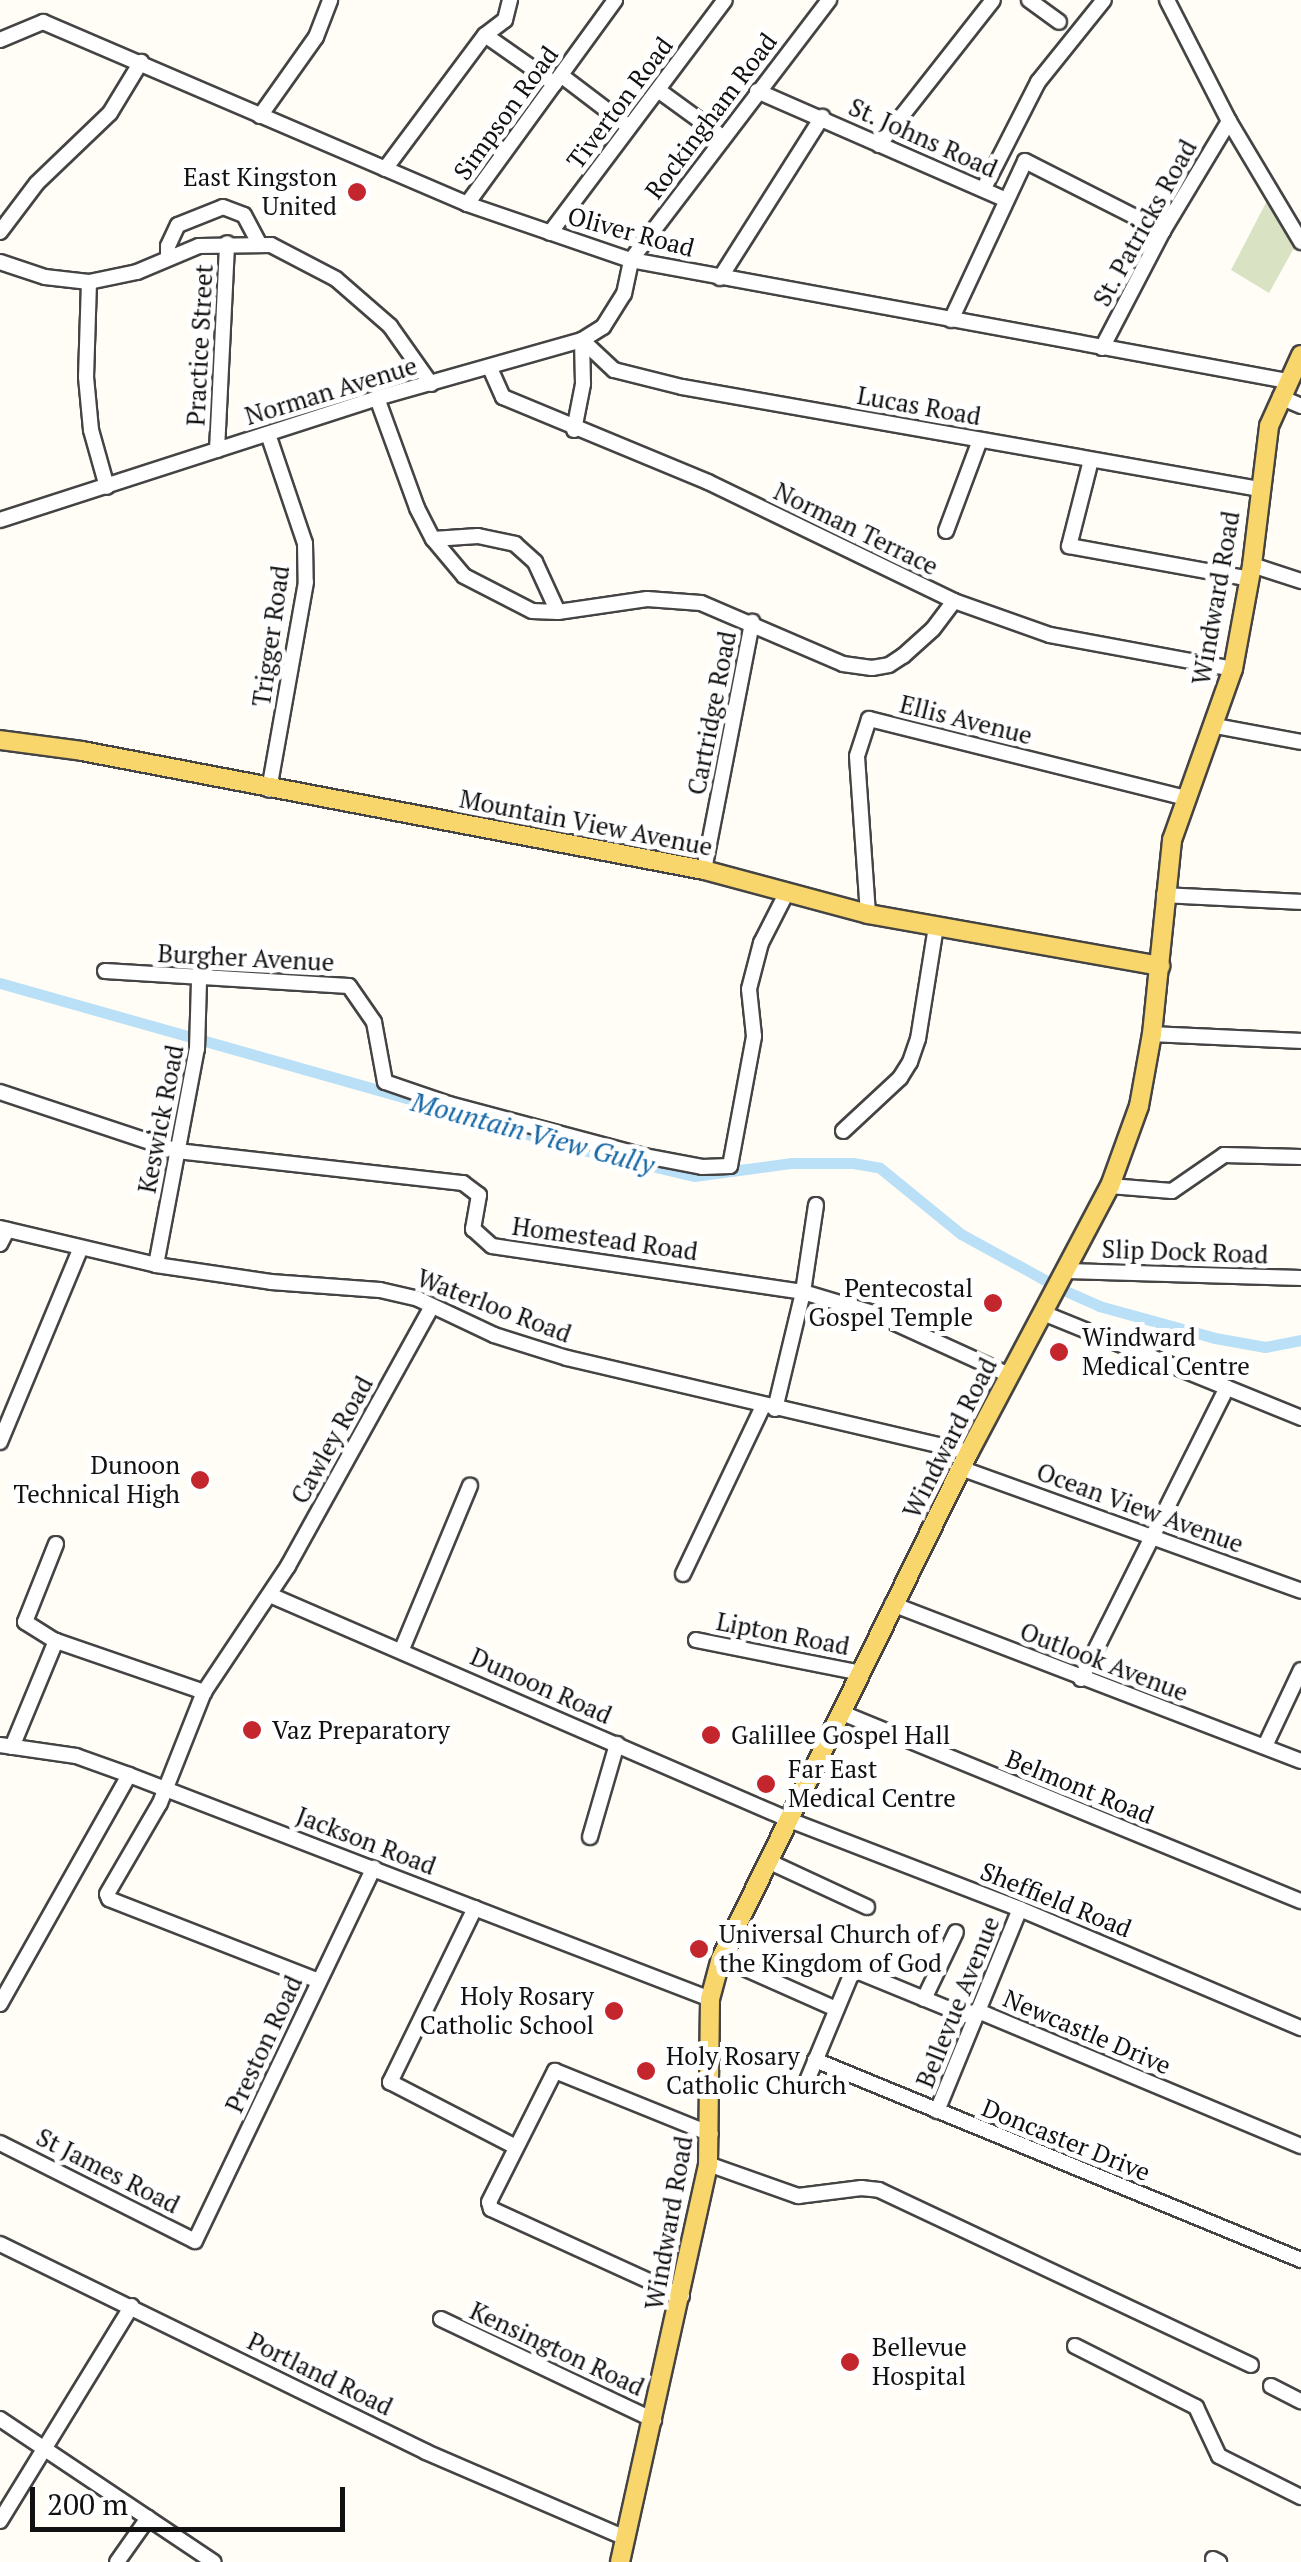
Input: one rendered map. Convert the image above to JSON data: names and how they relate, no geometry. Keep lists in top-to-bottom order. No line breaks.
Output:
{"streets":{"main road":["Windward Road","Mountain View Avenue"],"street":["Tiverton Road","Simpson Road","Rockingham Road","St. Johns Road","St. Patricks Road","Oliver Road","Practice Street","Norman Avenue","Lucas Road","Norman Terrace","Trigger Road","Cartridge Road","Ellis Avenue","Burgher Avenue","Keswick Road","Homestead Road","Slip Dock Road","Waterloo Road","Cawley Road","Ocean View Avenue","Lipton Road","Outlook Avenue","Dunoon Road","Belmont Road","Jackson Road","Sheffield Road","Bellevue Avenue","Newcastle Drive","Preston Road","Doncaster Drive","St James Road","Kensington Road","Portland Road"]},"crossings":[["Tiverton Road","Oliver Road"],["Simpson Road","Oliver Road"],["Rockingham Road","St. Johns Road"],["Rockingham Road","Oliver Road"],["Rockingham Road","Norman Avenue"],["St. Patricks Road","Oliver Road"],["Oliver Road","Norman Avenue"],["Oliver Road","Windward Road"],["Practice Street","Norman Avenue"],["Norman Avenue","Lucas Road"],["Norman Avenue","Norman Terrace"],["Norman Avenue","Trigger Road"],["Lucas Road","Windward Road"],["Norman Terrace","Windward Road"],["Windward Road","Ellis Avenue"],["Windward Road","Mountain View Avenue"],["Windward Road","Homestead Road"],["Windward Road","Slip Dock Road"],["Windward Road","Waterloo Road"],["Windward Road","Ocean View Avenue"],["Windward Road","Lipton Road"],["Windward Road","Outlook Avenue"],["Windward Road","Dunoon Road"],["Windward Road","Belmont Road"],["Windward Road","Jackson Road"],["Windward Road","Sheffield Road"],["Windward Road","Kensington Road"],["Windward Road","Portland Road"],["Trigger Road","Mountain View Avenue"],["Cartridge Road","Mountain View Avenue"],["Ellis Avenue","Mountain View Avenue"],["Mountain View Avenue","Burgher Avenue"],["Burgher Avenue","Keswick Road"],["Keswick Road","Homestead Road"],["Keswick Road","Waterloo Road"],["Waterloo Road","Cawley Road"],["Waterloo Road","Ocean View Avenue"],["Cawley Road","Dunoon Road"],["Cawley Road","Jackson Road"],["Cawley Road","Preston Road"],["Dunoon Road","Sheffield Road"],["Jackson Road","Preston Road"],["Sheffield Road","Bellevue Avenue"],["Bellevue Avenue","Newcastle Drive"],["Bellevue Avenue","Doncaster Drive"],["Preston Road","St James Road"]],"water":["Mountain View Gully"],"places":["East Kingston United","Pentecostal Gospel Temple","Windward Medical Centre","Dunoon Technical High","Vaz Preparatory","Galillee Gospel Hall","Far East Medical Centre","Universal Church of the Kingdom of God","Holy Rosary Catholic School","Holy Rosary Catholic Church","Bellevue Hospital"],"scale_bar":"200 m"}
